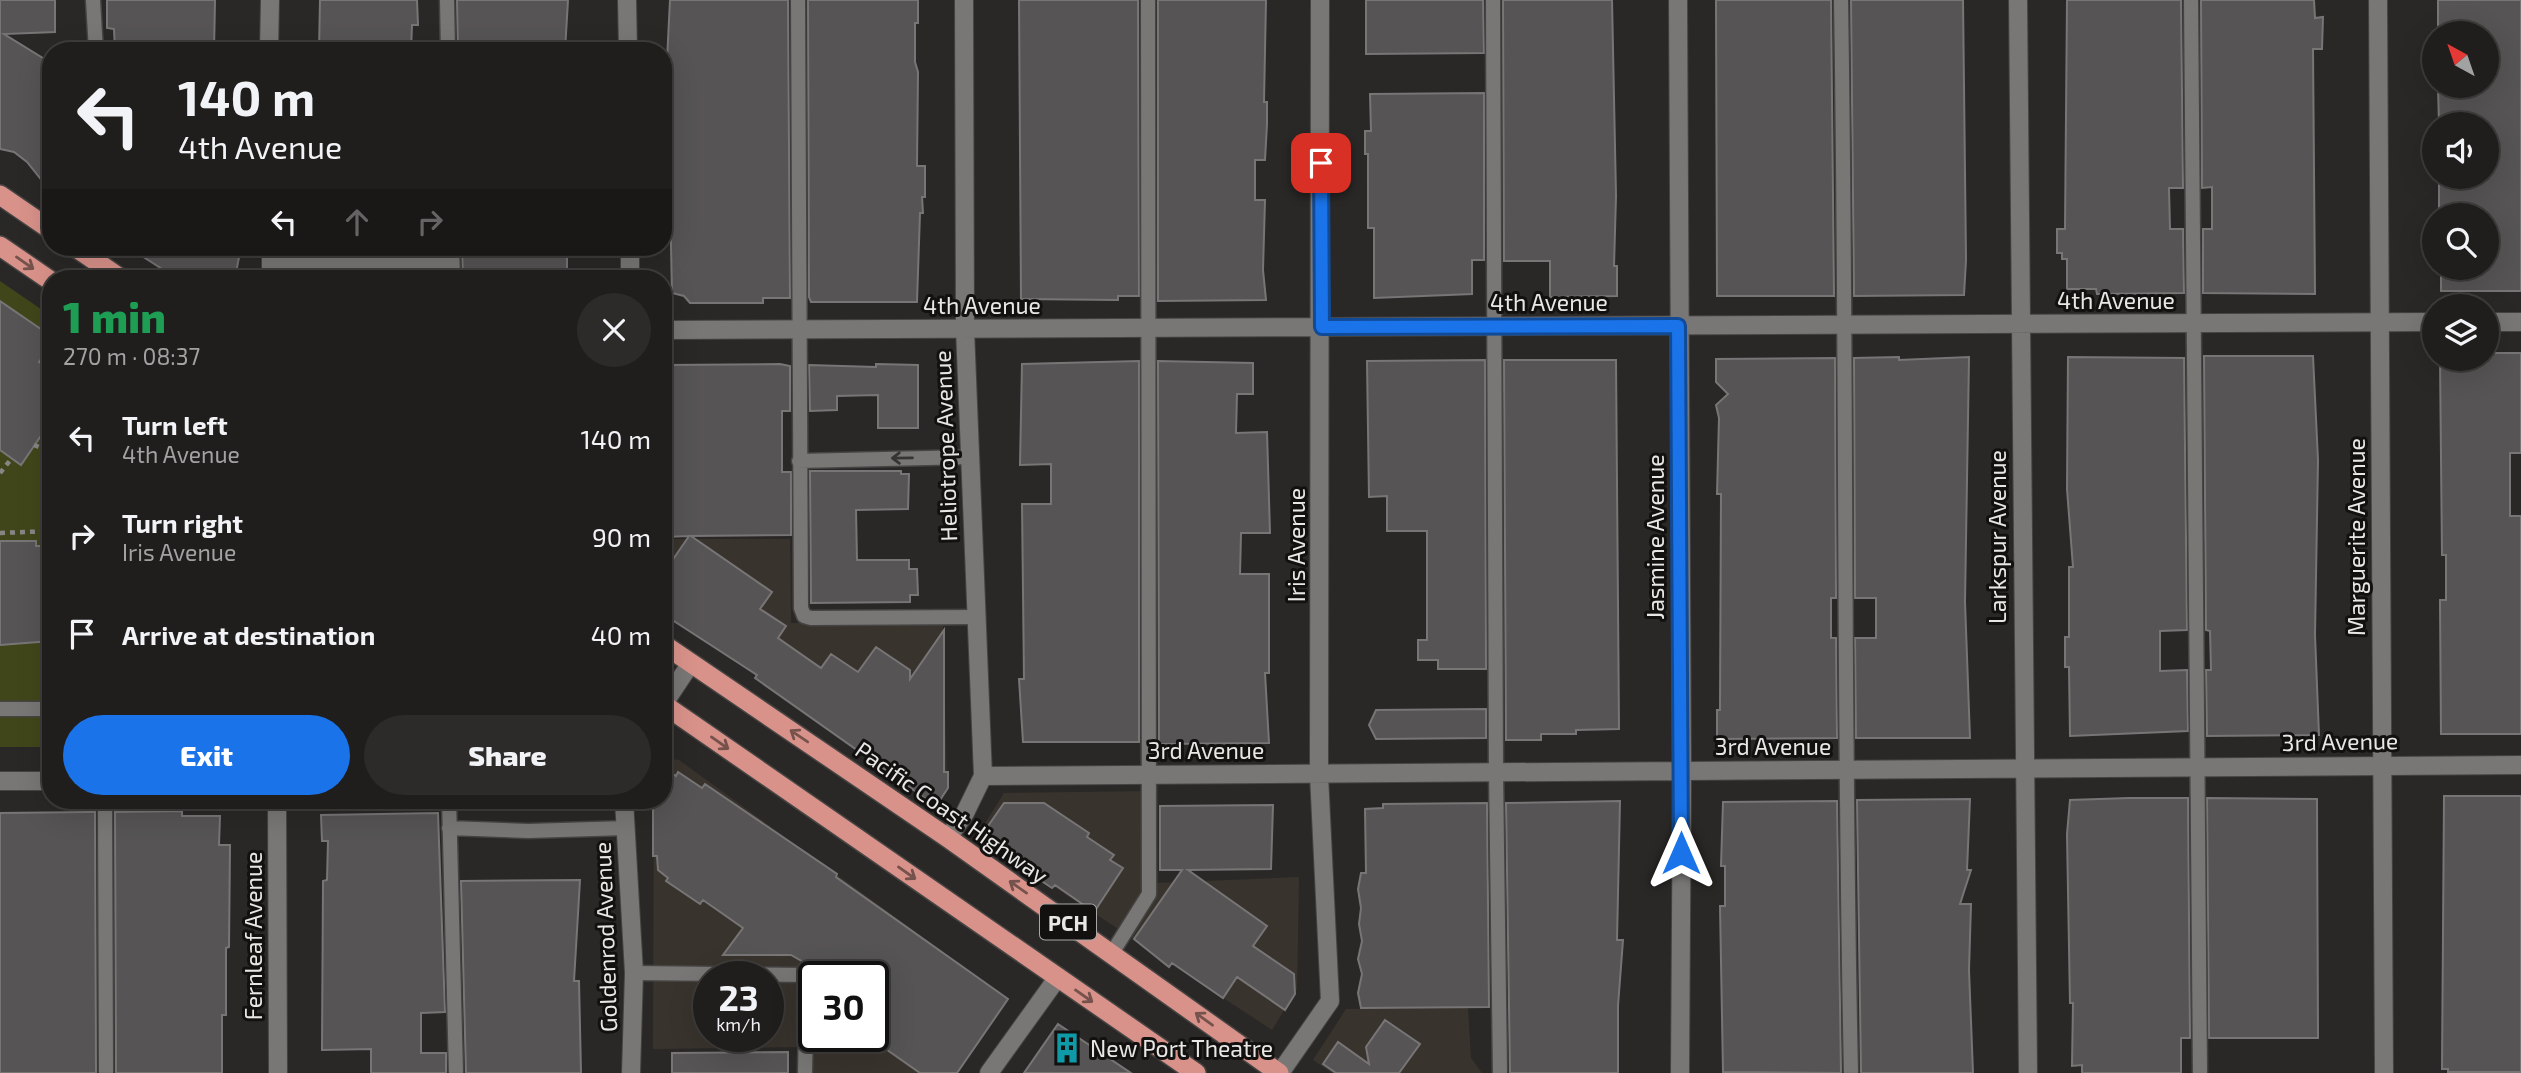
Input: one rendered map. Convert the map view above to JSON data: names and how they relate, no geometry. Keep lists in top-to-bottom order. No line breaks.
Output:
{"streets":{"highway":["Pacific Coast Highway","PCH"],"street":["4th Avenue","Heliotrope Avenue","Jasmine Avenue","Larkspur Avenue","Marguerite Avenue","Iris Avenue","3rd Avenue","Fernleaf Avenue","Goldenrod Avenue"]},"crossings":[["4th Avenue","Heliotrope Avenue"],["4th Avenue","Jasmine Avenue"],["4th Avenue","Larkspur Avenue"],["4th Avenue","Marguerite Avenue"],["4th Avenue","Iris Avenue"],["Heliotrope Avenue","3rd Avenue"],["Heliotrope Avenue","Pacific Coast Highway"],["Jasmine Avenue","3rd Avenue"],["Larkspur Avenue","3rd Avenue"],["Marguerite Avenue","3rd Avenue"],["Iris Avenue","3rd Avenue"],["Iris Avenue","Pacific Coast Highway"]],"places":{"building":["New Port Theatre"]},"north":"top left","page":{"turn":["140 m","4th Avenue"],"heading":["1 min","270 m · 08:37"],"list":[{"name":"Turn left","note":"4th Avenue","value":"140 m"},{"name":"Turn right","note":"Iris Avenue","value":"90 m"},{"name":"Arrive at destination","value":"40 m"}],"buttons":["Exit","Share"],"speed":"23 km/h","limit":"30"}}
